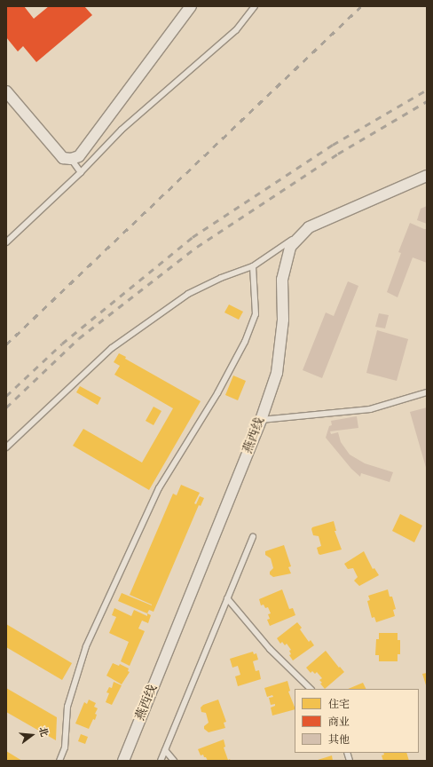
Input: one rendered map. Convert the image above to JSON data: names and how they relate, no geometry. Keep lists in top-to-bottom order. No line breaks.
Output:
{"streets":{"street":["燕西线"]},"legend":["住宅","商业","其他"],"north":"right"}
